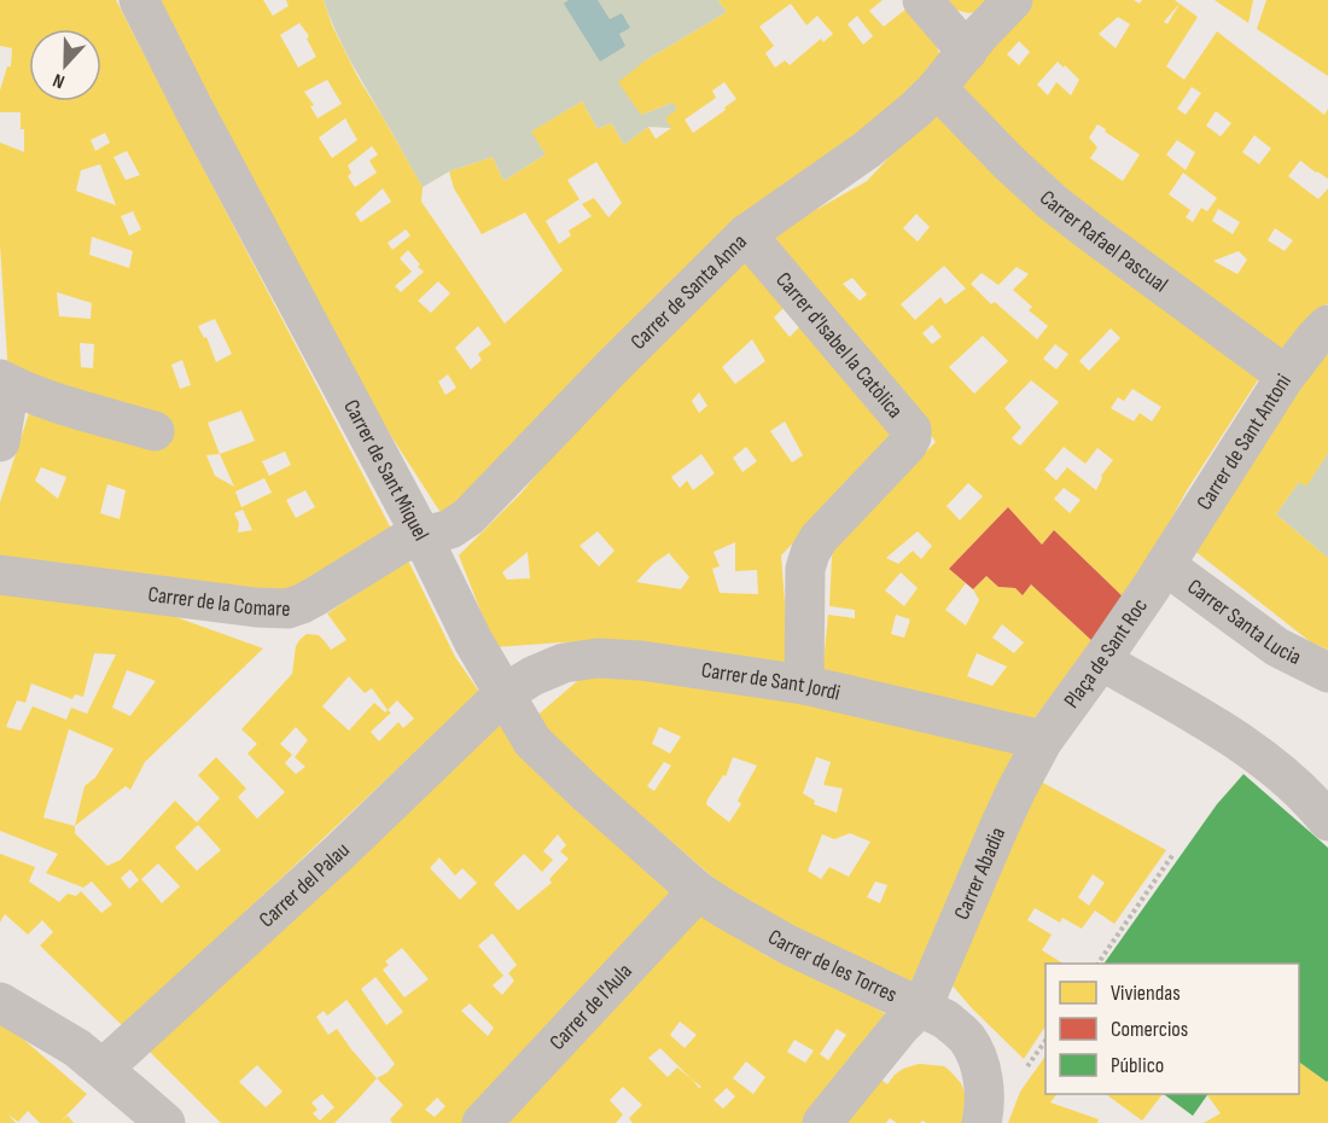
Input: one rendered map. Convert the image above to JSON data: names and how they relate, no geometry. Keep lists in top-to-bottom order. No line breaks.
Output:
{"streets":{"street":["Carrer Rafael Pascual","Carrer de Santa Anna","Carrer d'Isabel la Catòlica","Carrer de Sant Antoni","Carrer de Sant Miquel","Carrer de la Comare","Carrer Santa Lucia","Plaça de Sant Roc","Carrer de Sant Jordi","Carrer Abadia","Carrer del Palau","Carrer de les Torres","Carrer de l'Aula"]},"crossings":[["Carrer Rafael Pascual","Carrer de Santa Anna"],["Carrer Rafael Pascual","Carrer de Sant Antoni"],["Carrer de Santa Anna","Carrer d'Isabel la Catòlica"],["Carrer de Santa Anna","Carrer de Sant Miquel"],["Carrer de Santa Anna","Carrer de la Comare"],["Carrer d'Isabel la Catòlica","Carrer de Sant Jordi"],["Carrer de Sant Antoni","Carrer Santa Lucia"],["Carrer de Sant Antoni","Plaça de Sant Roc"],["Carrer de Sant Miquel","Carrer de la Comare"],["Carrer de Sant Miquel","Carrer de Sant Jordi"],["Carrer de Sant Miquel","Carrer del Palau"],["Carrer de Sant Miquel","Carrer de les Torres"],["Carrer de Sant Miquel","Carrer de l'Aula"],["Carrer Santa Lucia","Plaça de Sant Roc"],["Plaça de Sant Roc","Carrer de Sant Jordi"],["Plaça de Sant Roc","Carrer Abadia"],["Carrer de Sant Jordi","Carrer Abadia"],["Carrer de Sant Jordi","Carrer del Palau"],["Carrer Abadia","Carrer de les Torres"],["Carrer de les Torres","Carrer de l'Aula"]],"legend":["Viviendas","Comercios","Público"],"north":"bottom"}
